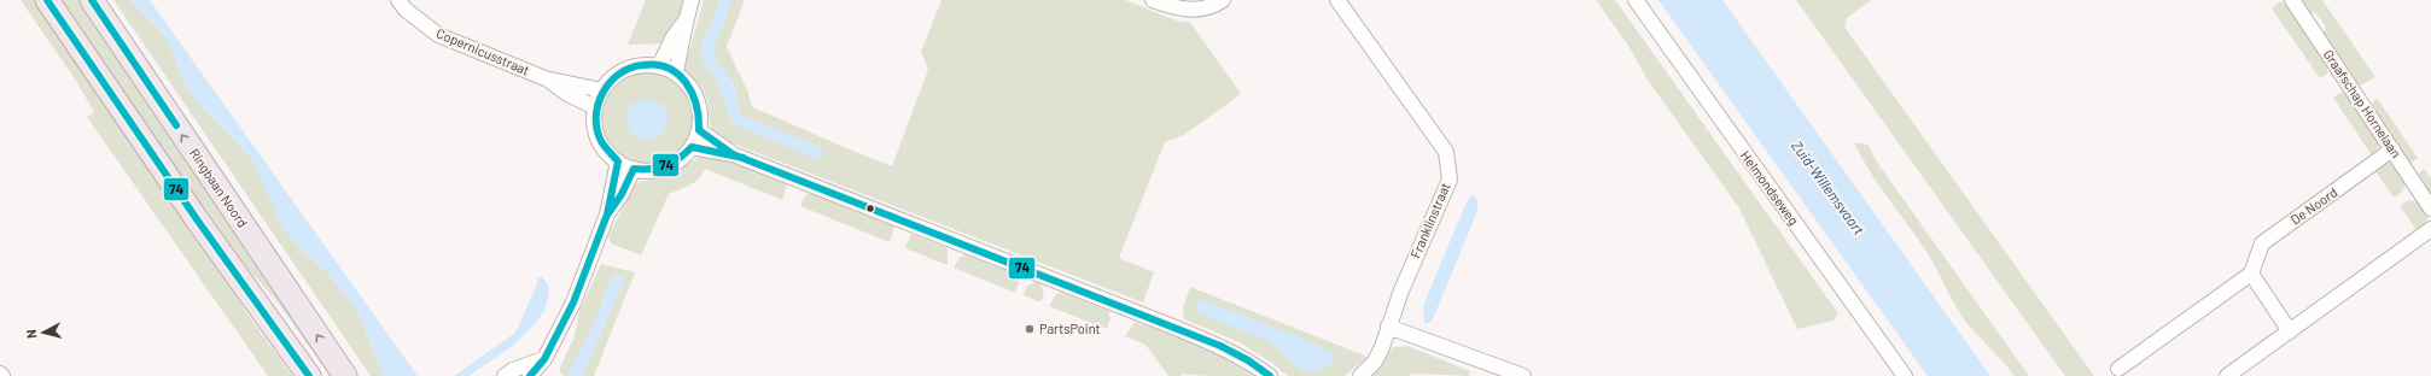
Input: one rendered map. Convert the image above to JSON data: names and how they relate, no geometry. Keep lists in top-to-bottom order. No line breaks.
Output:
{"streets":{"main road":["Ringbaan Noord"],"street":["Copernicusstraat","Graafschap Hornelaan","Helmondseweg","De Noord","Franklinstraat"]},"crossings":[["Graafschap Hornelaan","De Noord"]],"water":["Zuid-Willemsvaart"],"places":["PartsPoint"],"lines":["transit line 74"],"north":"left"}
